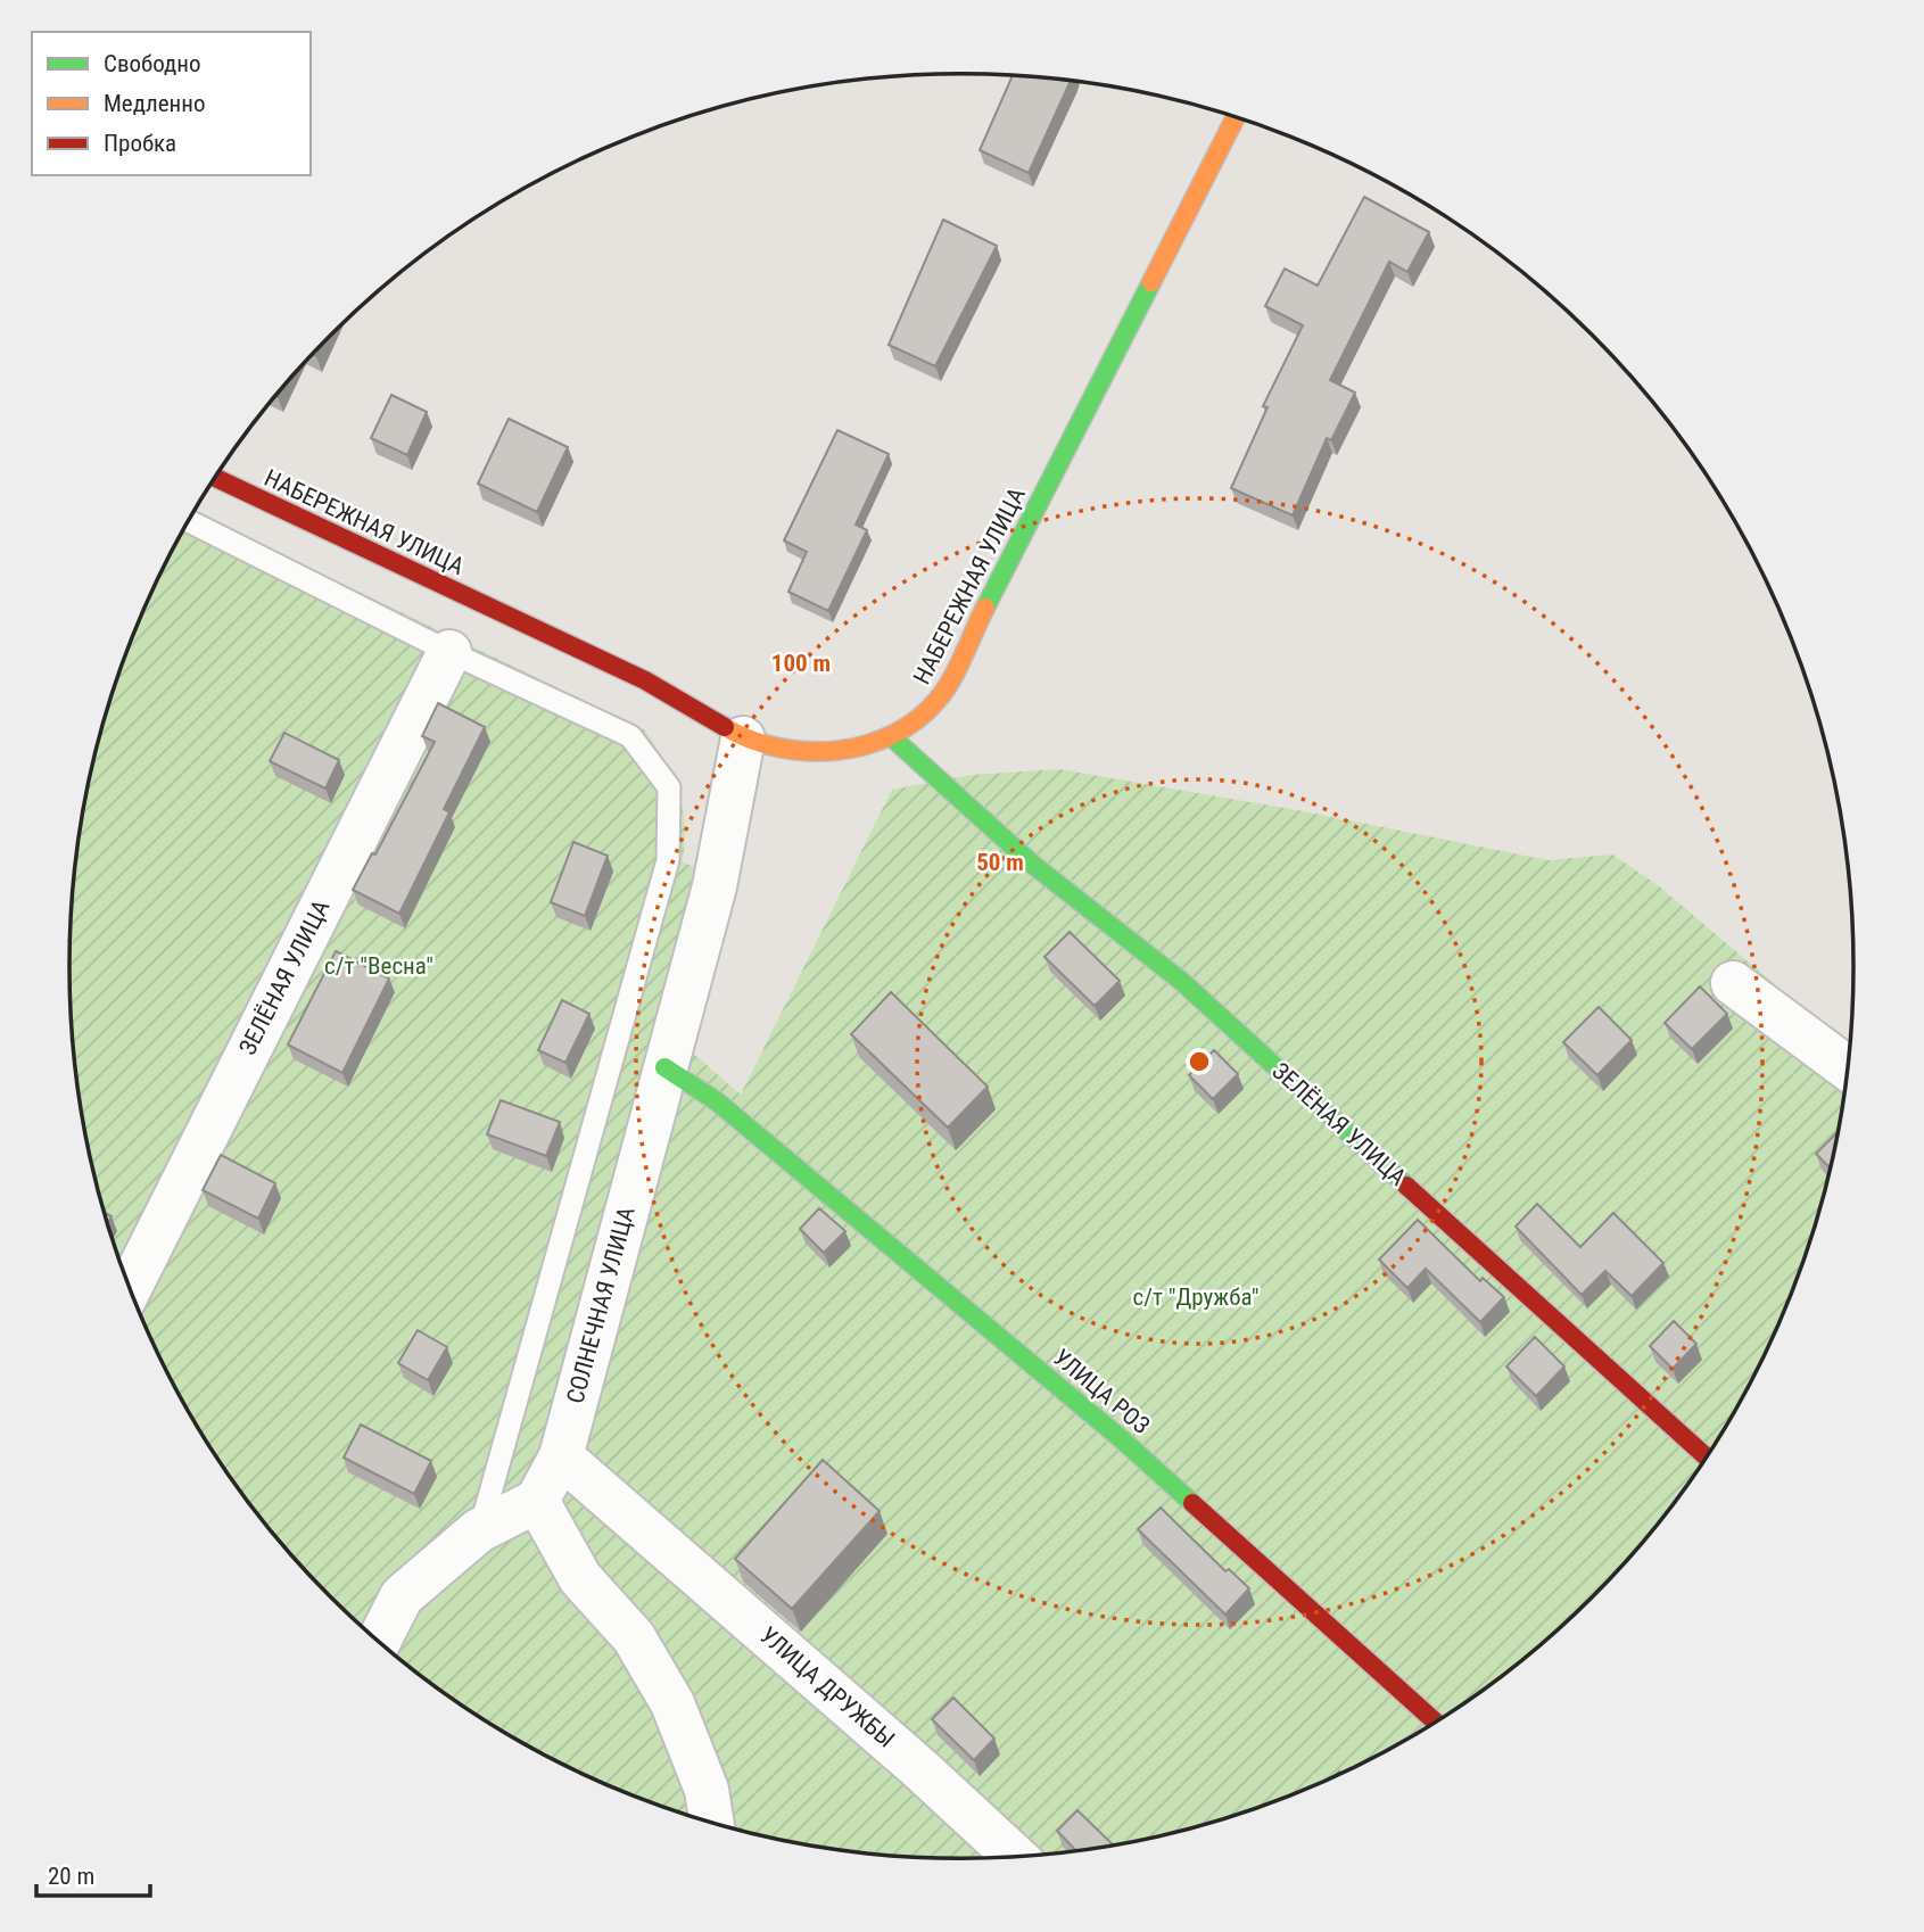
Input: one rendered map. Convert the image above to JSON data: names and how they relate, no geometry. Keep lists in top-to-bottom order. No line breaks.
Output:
{"streets":{"street":["НАБЕРЕЖНАЯ УЛИЦА","ЗЕЛЁНАЯ УЛИЦА","СОЛНЕЧНАЯ УЛИЦА","УЛИЦА РОЗ","УЛИЦА ДРУЖБЫ"]},"crossings":[["НАБЕРЕЖНАЯ УЛИЦА","ЗЕЛЁНАЯ УЛИЦА"],["НАБЕРЕЖНАЯ УЛИЦА","СОЛНЕЧНАЯ УЛИЦА"],["СОЛНЕЧНАЯ УЛИЦА","УЛИЦА РОЗ"],["СОЛНЕЧНАЯ УЛИЦА","УЛИЦА ДРУЖБЫ"]],"parks":["с/т \"Весна\"","с/т \"Дружба\""],"legend":["Свободно","Медленно","Пробка"],"scale_bar":"20 m","rings":["100 m","50 m"]}
